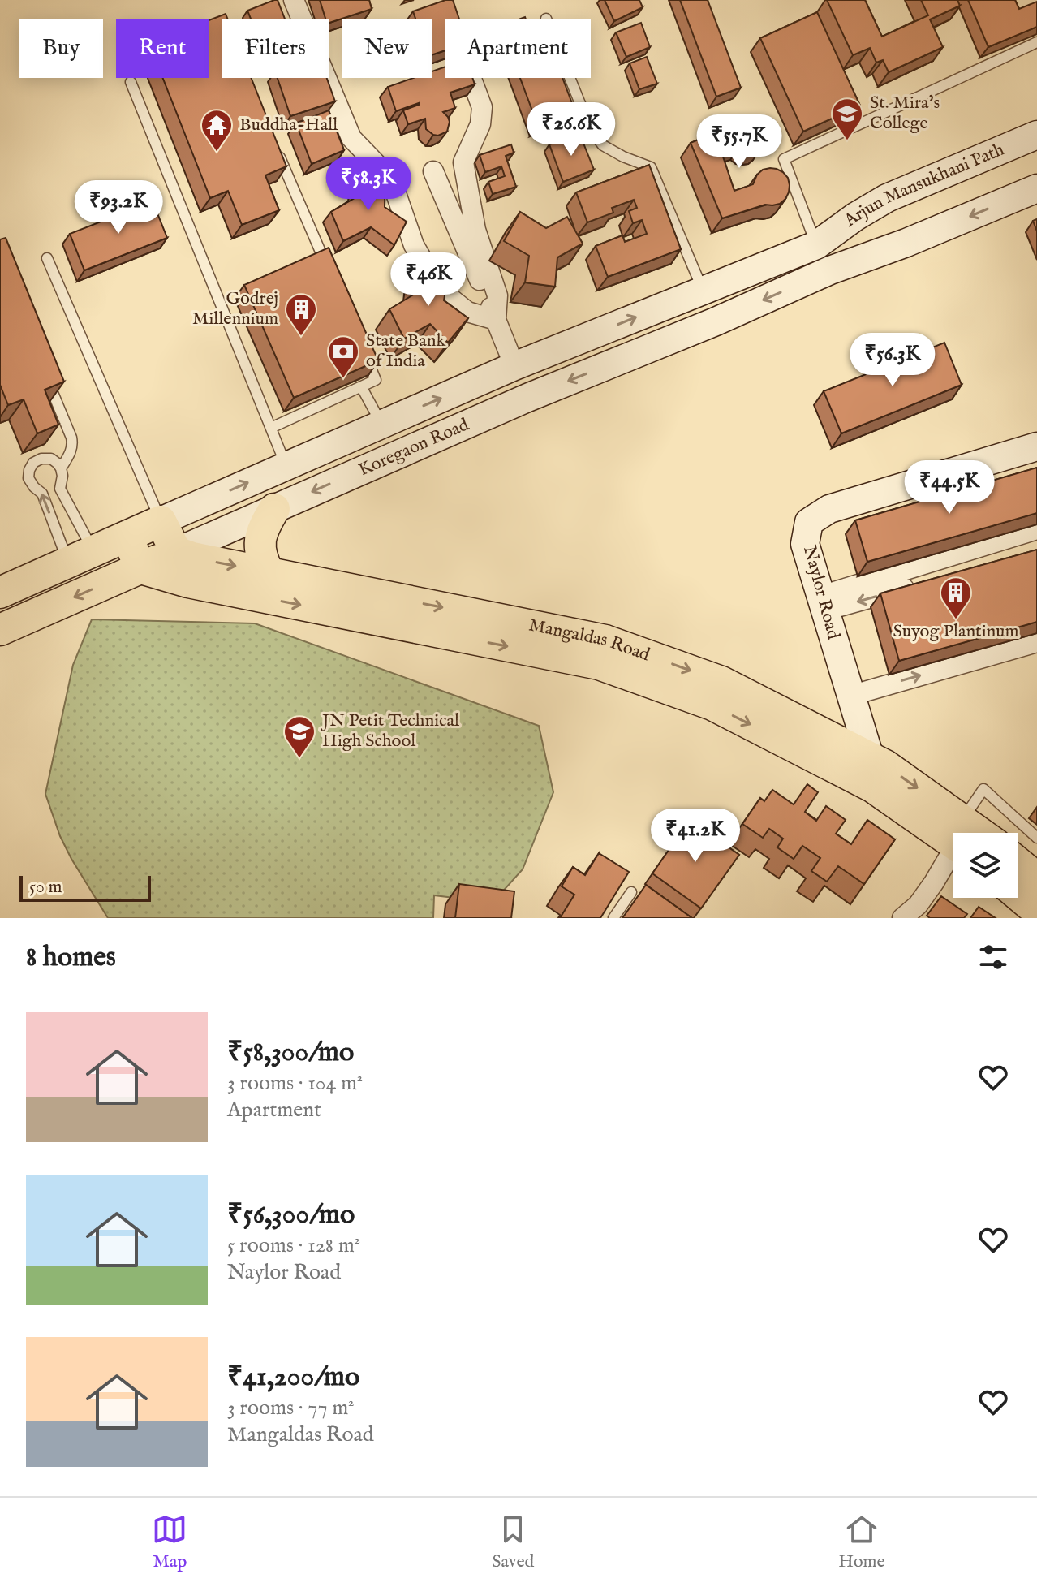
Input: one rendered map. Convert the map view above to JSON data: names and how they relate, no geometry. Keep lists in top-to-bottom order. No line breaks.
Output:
{"streets":{"main road":["Arjun Mansukhani Path","Koregaon Road","Naylor Road","Mangaldas Road"]},"crossings":[["Arjun Mansukhani Path","Koregaon Road"],["Koregaon Road","Mangaldas Road"],["Naylor Road","Mangaldas Road"]],"one_way":["Mangaldas Road"],"places":{"school or university":["St. Mira's College","JN Petit Technical High School"],"temple":["Buddha-Hall"],"building":["Godrej Millennium","Suyog Plantinum"],"bank":["State Bank of India"]},"scale_bar":"50 m","page":{"chip":["Buy","Rent","Filters","New","Apartment"],"price":["₹26.6K","₹55.7K","₹58.3K","₹93.2K","₹46K","₹56.3K","₹44.5K","₹41.2K"],"scale":"50 m","heading":"8 homes","list":[{"name":"₹58,300/mo","note":"3 rooms · 104 m² · Apartment"},{"name":"₹56,300/mo","note":"5 rooms · 128 m² · Naylor Road"},{"name":"₹41,200/mo","note":"3 rooms · 77 m² · Mangaldas Road"}],"tabs":["Map","Saved","Home"]}}
